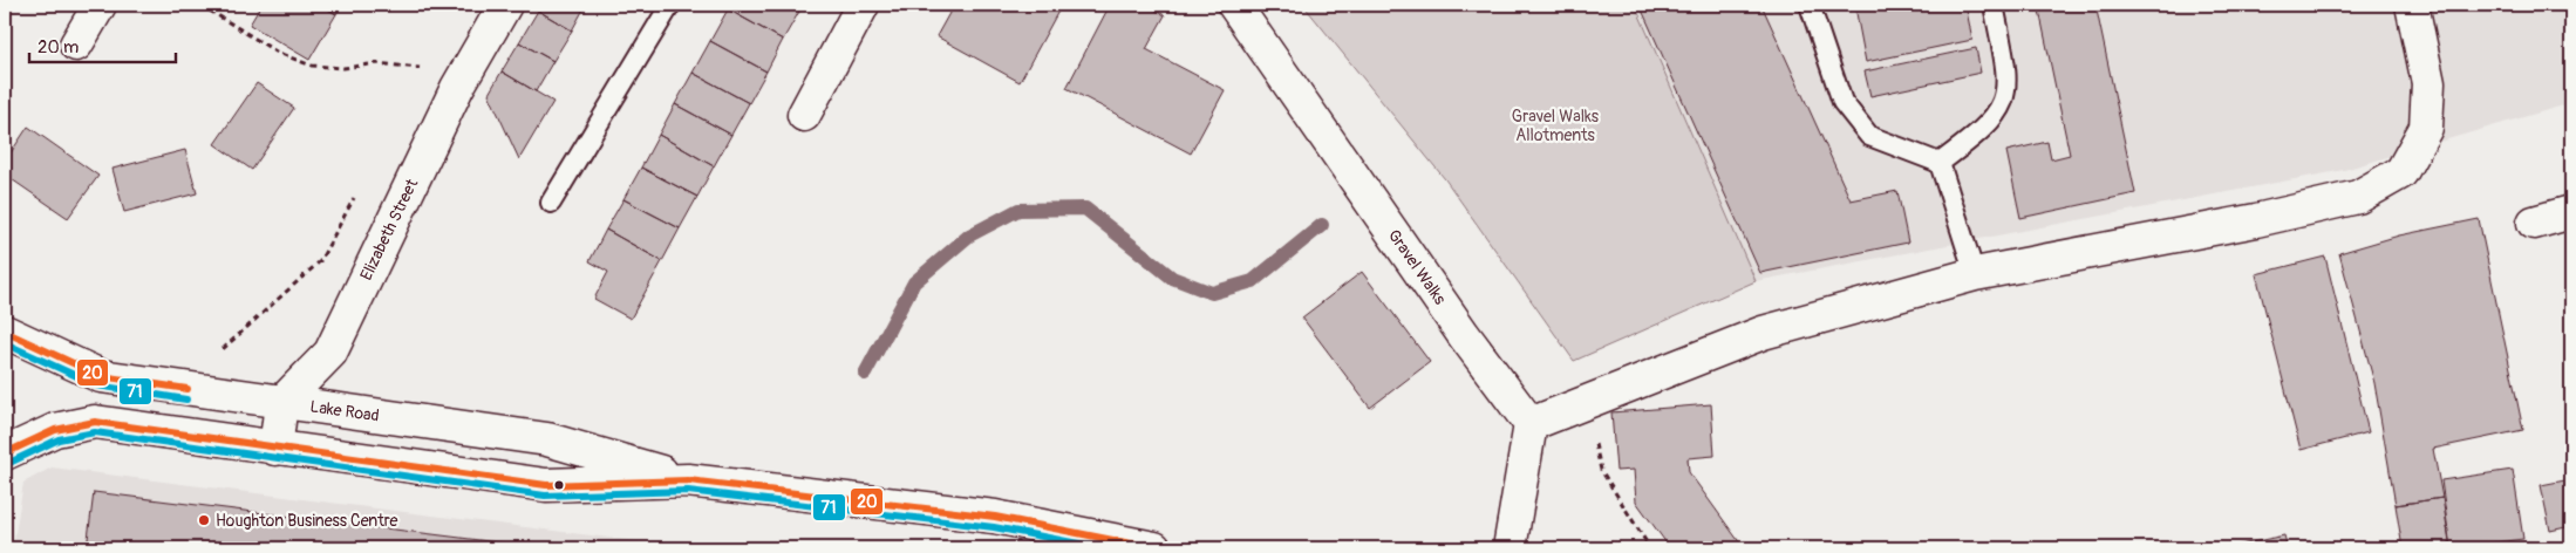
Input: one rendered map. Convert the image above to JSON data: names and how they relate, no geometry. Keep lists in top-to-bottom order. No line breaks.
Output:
{"streets":{"street":["Elizabeth Street","Gravel Walks","Lake Road"]},"crossings":[["Elizabeth Street","Lake Road"]],"parks":["Gravel Walks Allotments"],"places":["Houghton Business Centre"],"lines":["transit line 20","transit line 71"],"scale_bar":"20 m"}
